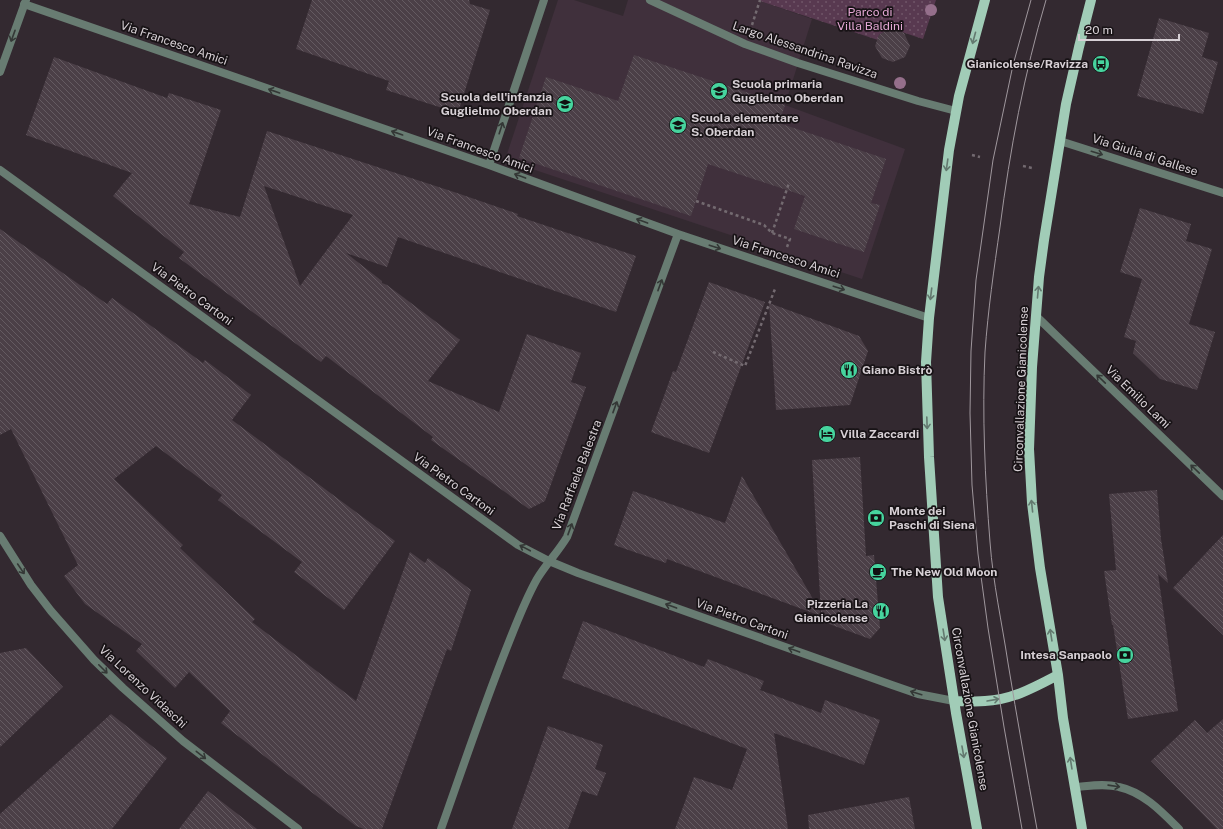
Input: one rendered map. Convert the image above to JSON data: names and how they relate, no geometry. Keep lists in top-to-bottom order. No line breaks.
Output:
{"streets":{"main road":["Circonvallazione Gianicolense"],"street":["Via Francesco Amici","Largo Alessandrina Ravizza","Via Giulia di Gallese","Via Pietro Cartoni","Via Emilio Lami","Via Raffaele Balestra","Via Lorenzo Vidaschi"]},"crossings":[["Via Francesco Amici","Circonvallazione Gianicolense"],["Via Francesco Amici","Via Raffaele Balestra"],["Largo Alessandrina Ravizza","Circonvallazione Gianicolense"],["Via Giulia di Gallese","Circonvallazione Gianicolense"],["Via Pietro Cartoni","Circonvallazione Gianicolense"],["Via Pietro Cartoni","Via Raffaele Balestra"],["Circonvallazione Gianicolense","Via Emilio Lami"]],"one_way":["Via Giulia di Gallese","Via Pietro Cartoni","Via Emilio Lami","Via Raffaele Balestra","Via Lorenzo Vidaschi"],"parks":["Parco di Villa Baldini"],"places":{"bus stop":["Gianicolense/Ravizza"],"school or university":["Scuola primaria Guglielmo Oberdan","Scuola dell'infanzia Guglielmo Oberdan","Scuola elementare S. Oberdan"],"restaurant":["Giano Bistrò","Pizzeria La Gianicolense"],"hotel":["Villa Zaccardi"],"bank":["Monte dei Paschi di Siena","Intesa Sanpaolo"],"cafe":["The New Old Moon"]},"scale_bar":"20 m"}
